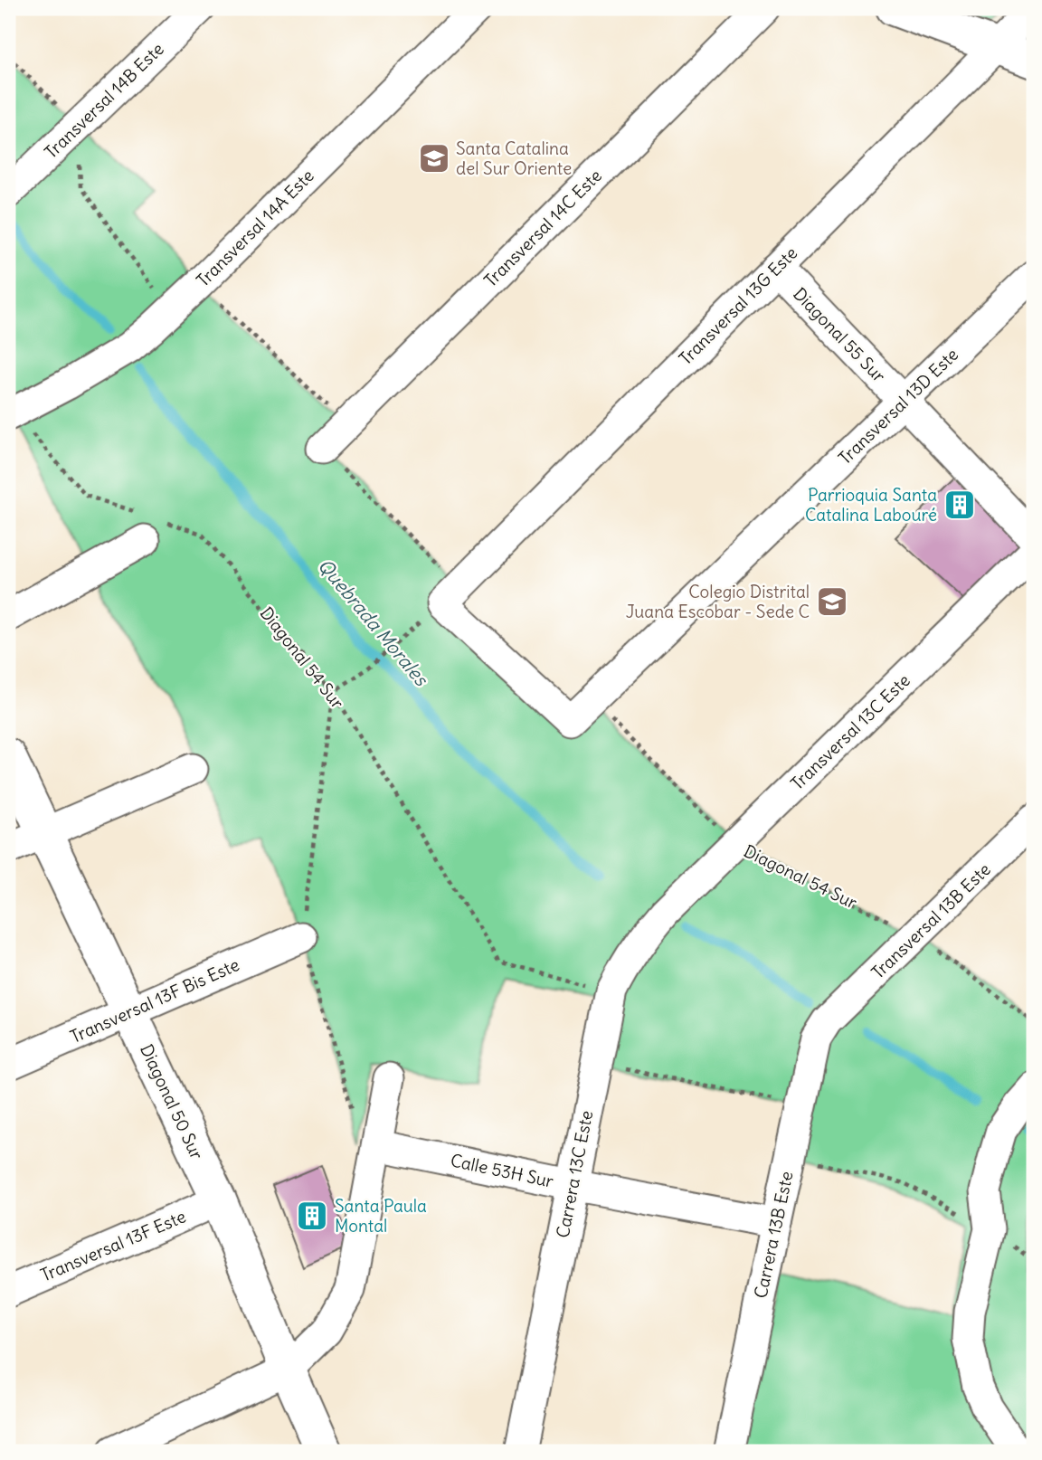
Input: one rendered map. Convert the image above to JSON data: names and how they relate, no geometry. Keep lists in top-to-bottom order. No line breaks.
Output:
{"streets":{"street":["Transversal 14B Este","Transversal 14A Este","Transversal 14C Este","Transversal 13G Este","Diagonal 55 Sur","Transversal 13D Este","Transversal 13C Este","Transversal 13B Este","Transversal 13F Bis Este","Diagonal 50 Sur","Calle 53H Sur","Carrera 13C Este","Carrera 13B Este","Transversal 13F Este"],"path":["Diagonal 54 Sur"]},"crossings":[["Transversal 14A Este","Diagonal 54 Sur"],["Transversal 13G Este","Diagonal 55 Sur"],["Transversal 13G Este","Transversal 13D Este"],["Diagonal 55 Sur","Transversal 13D Este"],["Transversal 13D Este","Diagonal 54 Sur"],["Diagonal 54 Sur","Transversal 13C Este"],["Diagonal 54 Sur","Transversal 13B Este"],["Diagonal 54 Sur","Carrera 13C Este"],["Transversal 13C Este","Carrera 13C Este"],["Transversal 13B Este","Carrera 13B Este"],["Transversal 13F Bis Este","Diagonal 50 Sur"],["Diagonal 50 Sur","Transversal 13F Este"],["Calle 53H Sur","Carrera 13C Este"],["Calle 53H Sur","Carrera 13B Este"]],"water":["Quebrada Morales"],"places":{"school or university":["Santa Catalina del Sur Oriente","Colegio Distrital Juana Escobar - Sede C"],"building":["Parrioquia Santa Catalina Labouré","Santa Paula Montal"]}}
